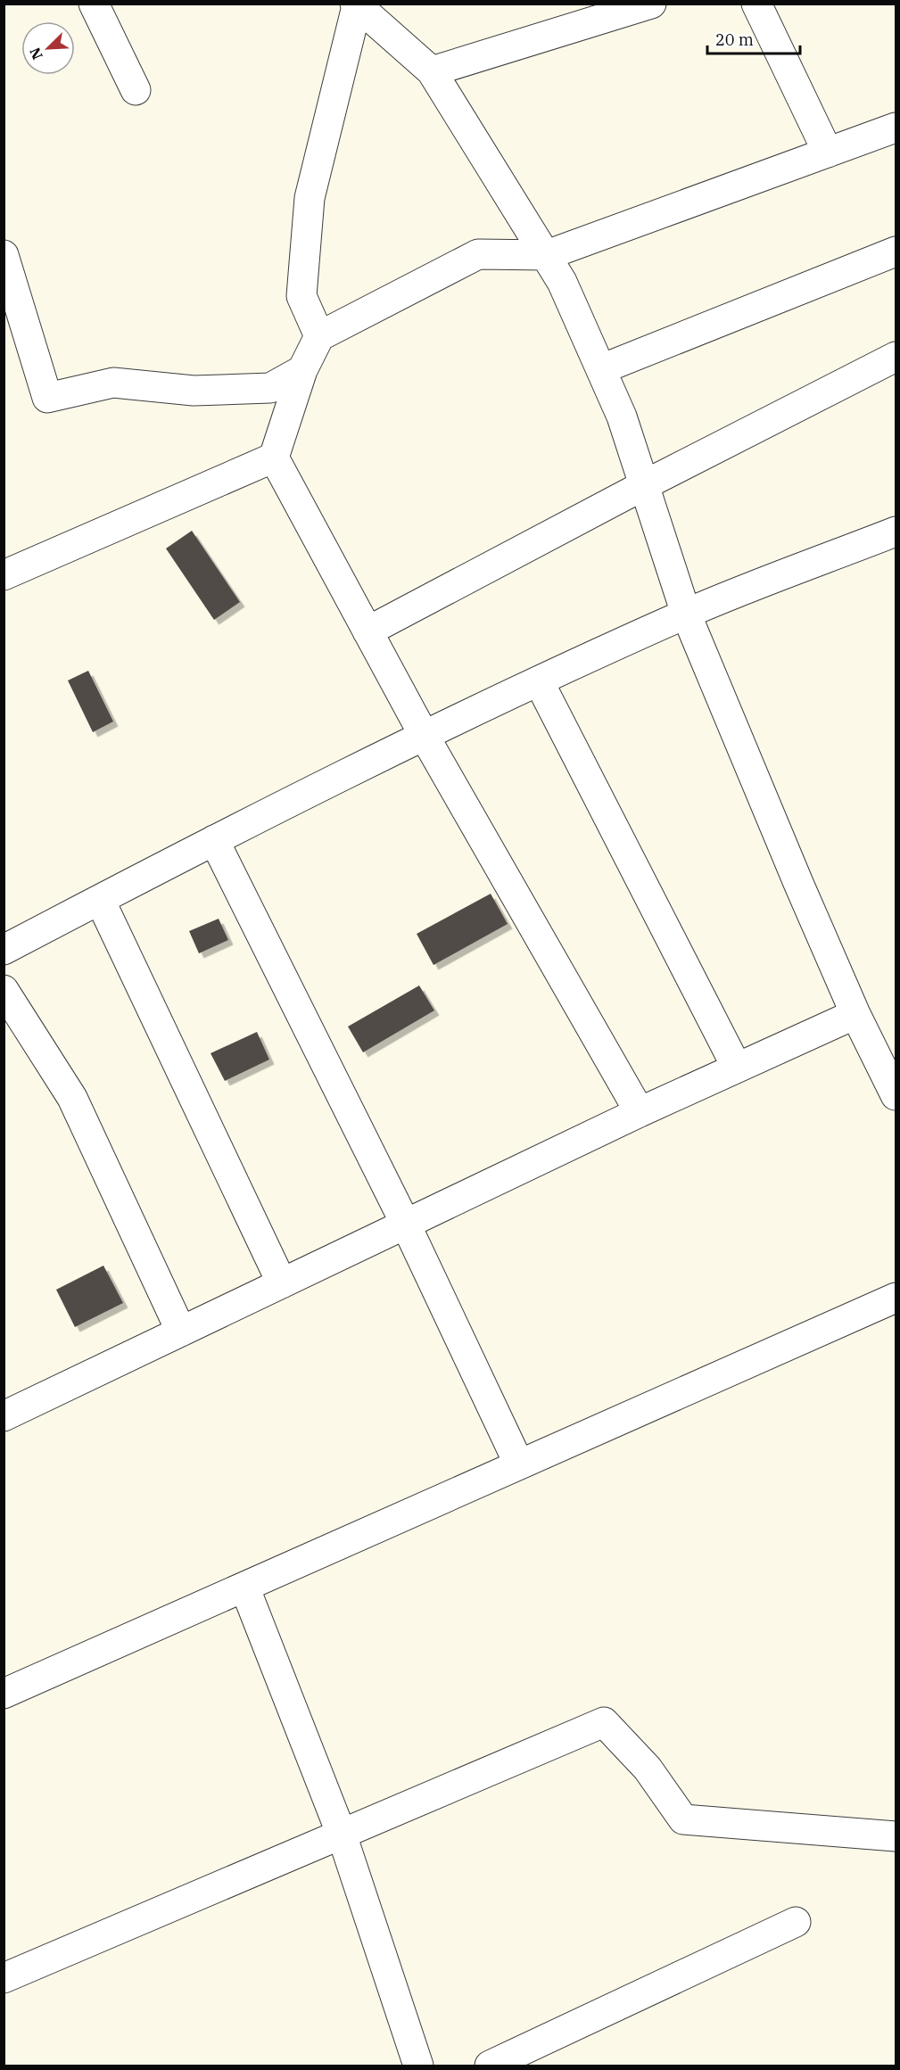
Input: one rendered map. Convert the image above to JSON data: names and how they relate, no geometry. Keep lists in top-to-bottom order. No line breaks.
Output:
{"scale_bar":"20 m","north":"bottom left"}
